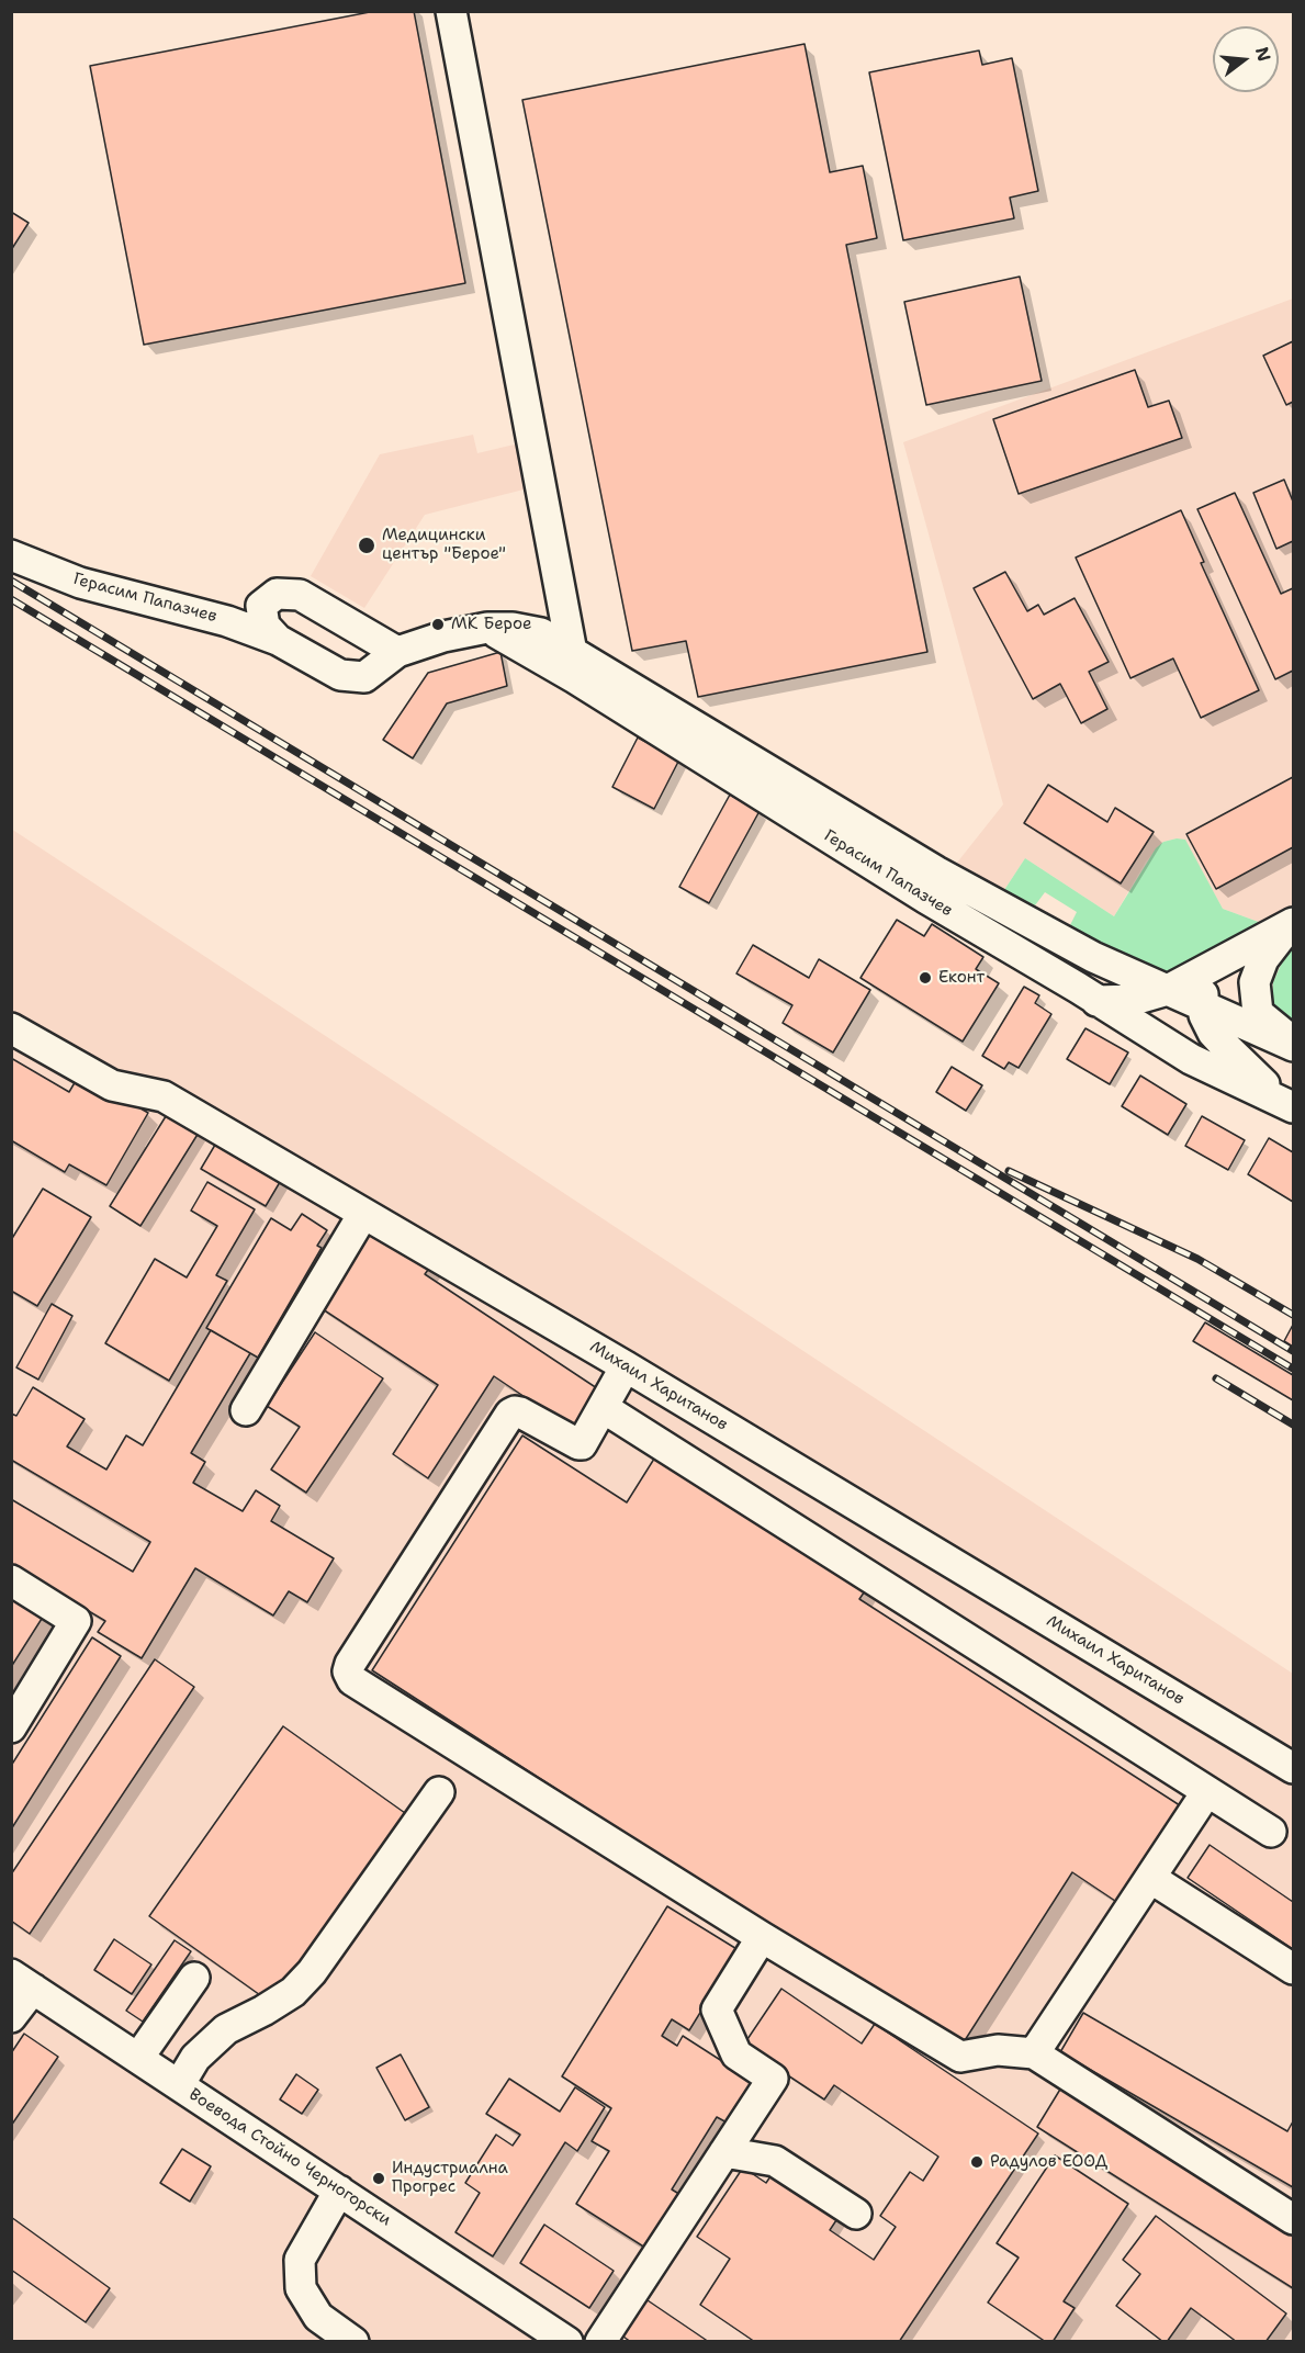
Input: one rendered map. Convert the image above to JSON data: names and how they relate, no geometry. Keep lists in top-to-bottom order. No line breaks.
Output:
{"streets":{"street":["Герасим Папазчев","Михаил Хаританов","Воевода Стойно Черногорски"]},"places":["Медицински център \"Берое\"","МК Берое","Еконт","Радулов ЕООД","Индустриална Прогрес"],"north":"right"}
